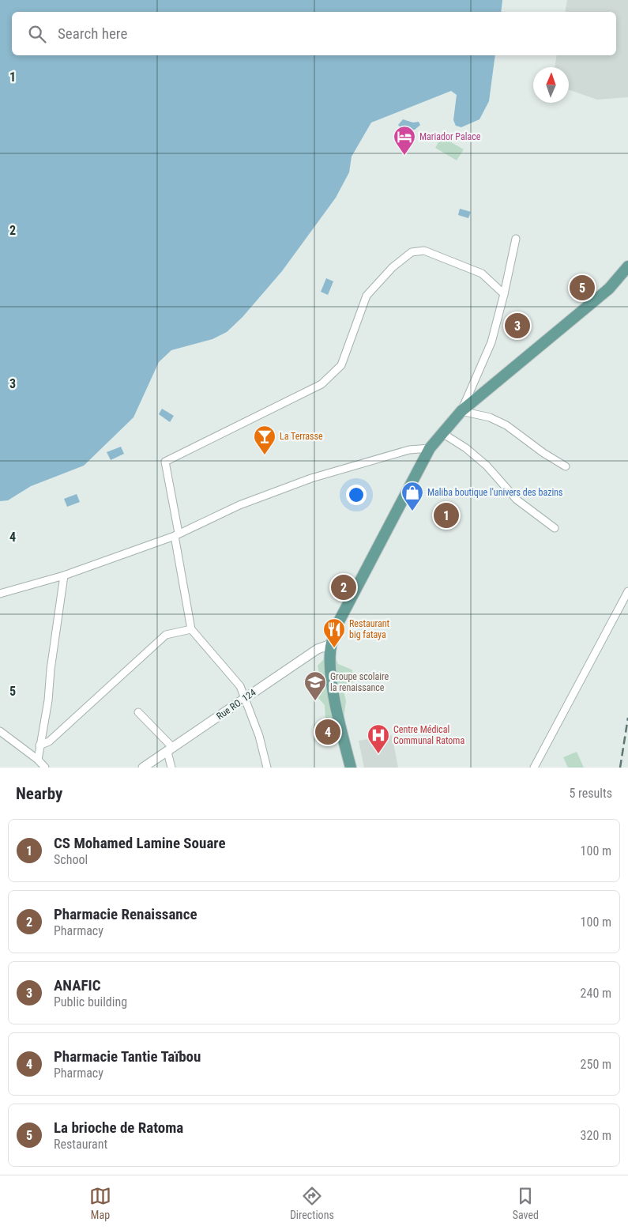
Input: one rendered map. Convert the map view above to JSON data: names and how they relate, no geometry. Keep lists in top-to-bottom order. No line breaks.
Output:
{"streets":{"street":["Rue RO. 124"]},"places":{"hotel":["Mariador Palace"],"bar":["La Terrasse"],"shop":["Maliba boutique l'univers des bazins"],"restaurant":["Restaurant big fataya"],"school or university":["Groupe scolaire la renaissance"],"hospital":["Centre Médical Communal Ratoma"]},"north":"top","page":{"search":"Search here","pins":["5","3","1","2","4"],"heading":["Nearby","5 results"],"list":[{"mark":"1","name":"CS Mohamed Lamine Souare","note":"School","value":"100 m"},{"mark":"2","name":"Pharmacie Renaissance","note":"Pharmacy","value":"100 m"},{"mark":"3","name":"ANAFIC","note":"Public building","value":"240 m"},{"mark":"4","name":"Pharmacie Tantie Taïbou","note":"Pharmacy","value":"250 m"},{"mark":"5","name":"La brioche de Ratoma","note":"Restaurant","value":"320 m"}],"nav":["Map","Directions","Saved"]},"grid":{"rows":["1","2","3","4","5"]}}
